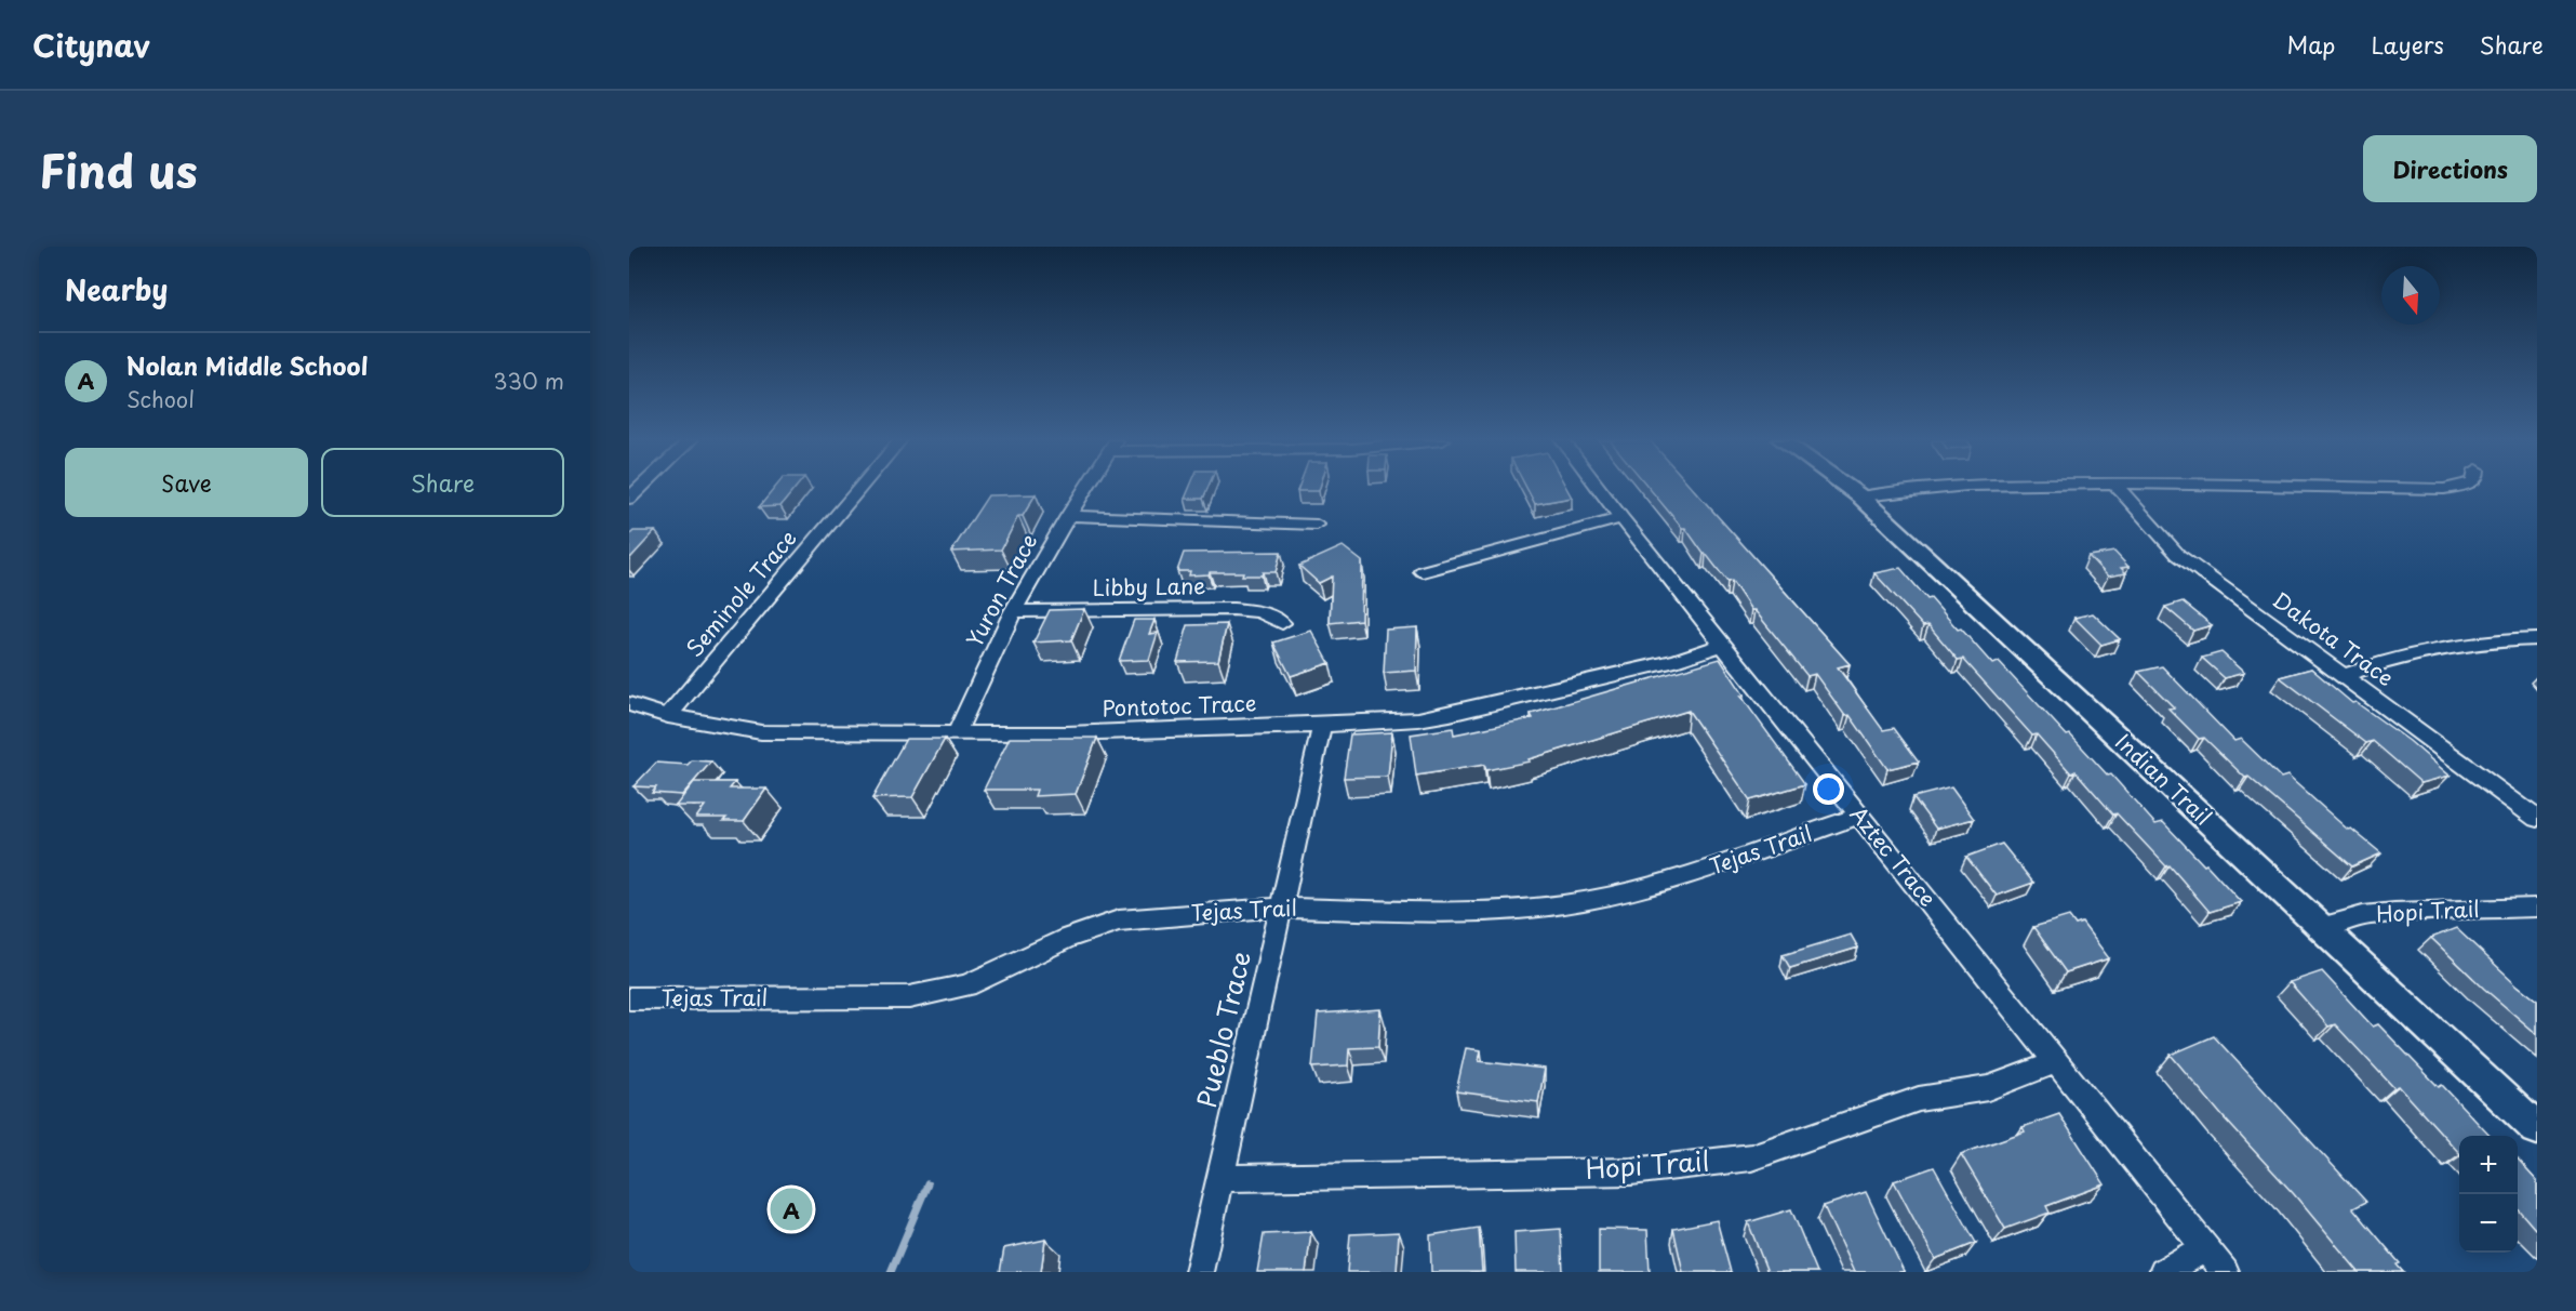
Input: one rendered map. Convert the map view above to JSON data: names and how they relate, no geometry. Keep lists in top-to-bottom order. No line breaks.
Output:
{"streets":{"street":["Libby Lane","Yuron Trace","Seminole Trace","Dakota Trace","Pontotoc Trace","Indian Trail","Tejas Trail","Aztec Trace","Hopi Trail","Pueblo Trace"]},"crossings":[["Libby Lane","Yuron Trace"],["Yuron Trace","Pontotoc Trace"],["Seminole Trace","Pontotoc Trace"],["Pontotoc Trace","Aztec Trace"],["Pontotoc Trace","Pueblo Trace"],["Indian Trail","Hopi Trail"],["Tejas Trail","Aztec Trace"],["Tejas Trail","Pueblo Trace"],["Aztec Trace","Hopi Trail"],["Hopi Trail","Pueblo Trace"]],"north":"bottom","page":{"header":"Citynav","nav":["Map","Layers","Share"],"title":"Find us","buttons":["Directions",["Save","Share"]],"heading":"Nearby","list":[{"mark":"A","name":"Nolan Middle School","note":"School","value":"330 m"}],"map_buttons":["+","−"],"pins":"A"}}
